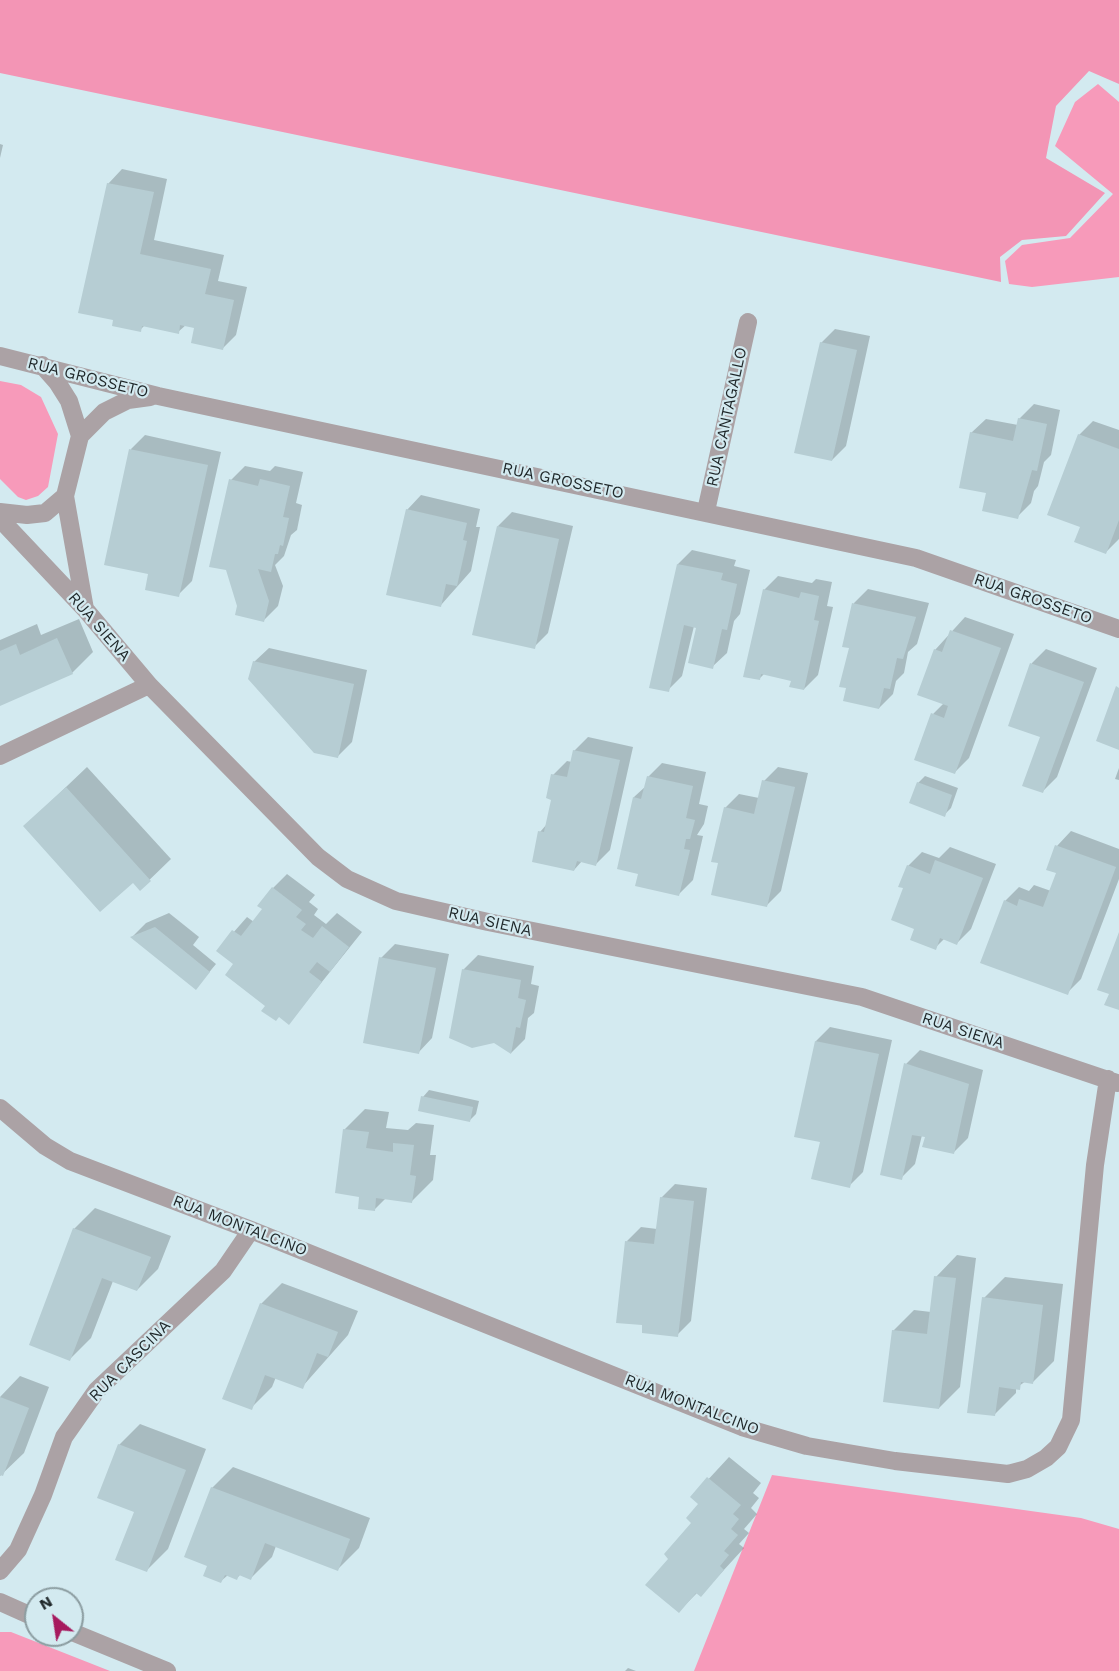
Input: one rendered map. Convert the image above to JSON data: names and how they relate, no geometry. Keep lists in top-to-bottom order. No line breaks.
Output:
{"streets":{"street":["RUA GROSSETO","RUA CANTAGALLO","RUA SIENA","RUA MONTALCINO","RUA CASCINA"]},"crossings":[["RUA GROSSETO","RUA CANTAGALLO"],["RUA SIENA","RUA MONTALCINO"],["RUA MONTALCINO","RUA CASCINA"]],"north":"top left"}
